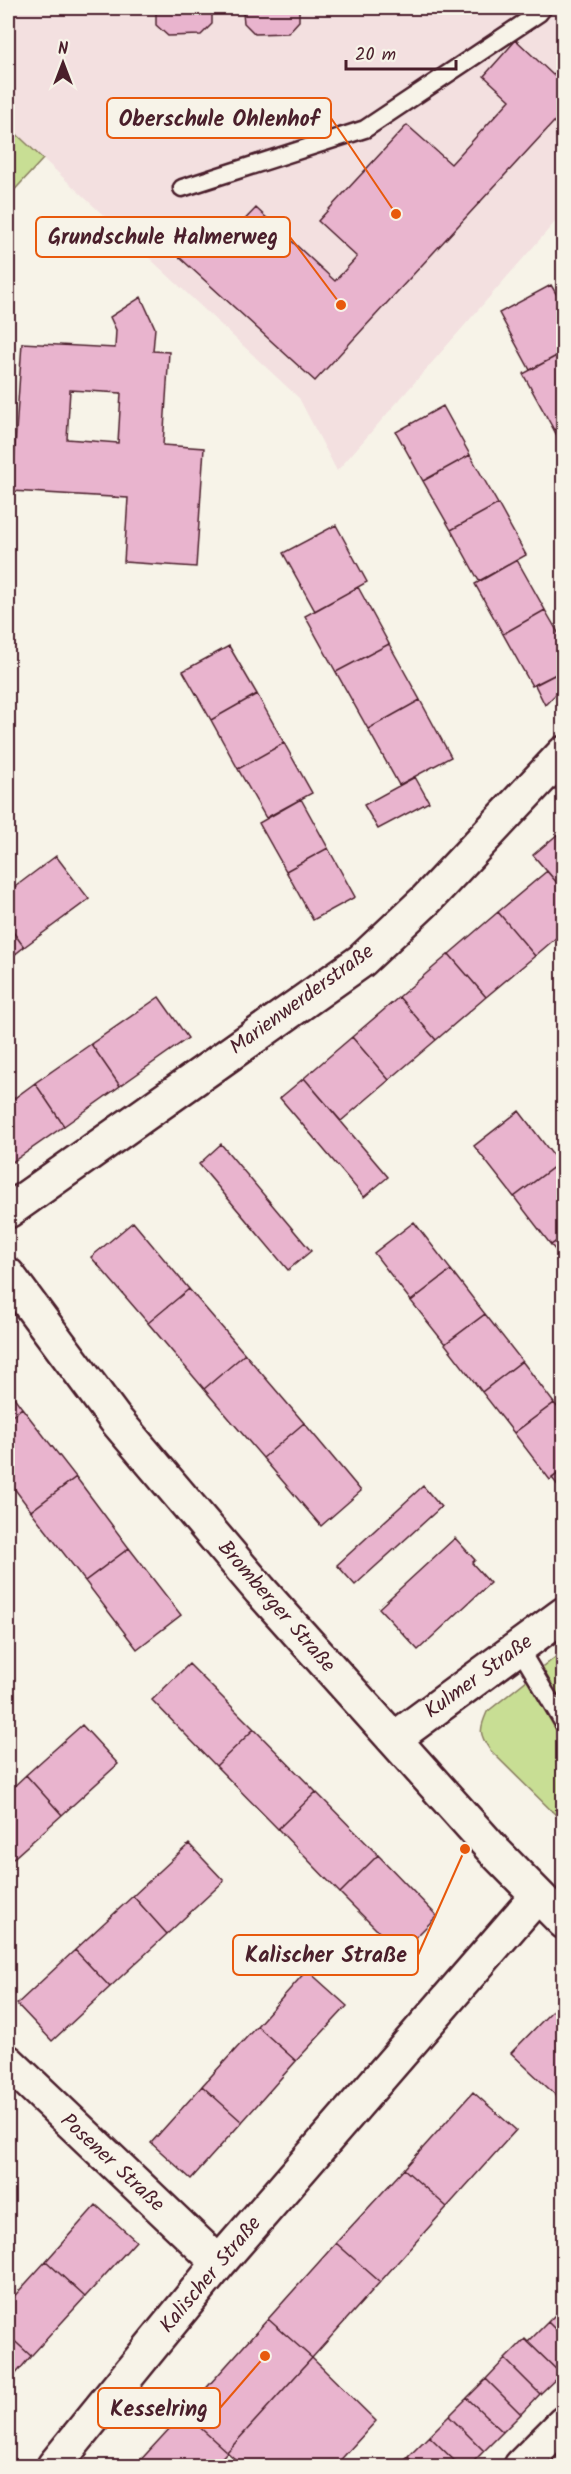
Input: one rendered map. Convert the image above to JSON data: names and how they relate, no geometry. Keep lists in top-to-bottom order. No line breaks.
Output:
{"streets":{"street":["Marienwerderstraße","Bromberger Straße","Kulmer Straße","Posener Straße","Kalischer Straße"]},"crossings":[["Bromberger Straße","Kulmer Straße"],["Bromberger Straße","Kalischer Straße"],["Posener Straße","Kalischer Straße"]],"places":["Oberschule Ohlenhof","Grundschule Halmerweg","Kalischer Straße","Kesselring"],"scale_bar":"20 m","north":"top"}
